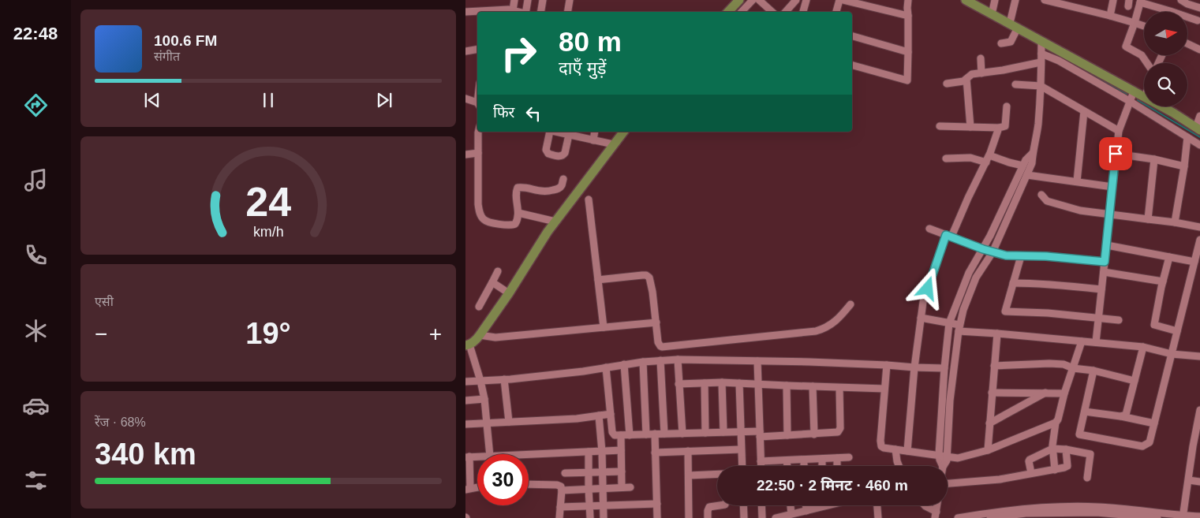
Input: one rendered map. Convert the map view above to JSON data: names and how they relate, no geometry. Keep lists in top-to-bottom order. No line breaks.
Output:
{"north":"right","page":{"tabs":"22:48","turn":["80 m","दाएँ मुड़ें"],"song":["100.6 FM","संगीत"],"then":"फिर","tile":["एसी",["रेंज · 68%","340 km"]],"heat":["−","19°","+"],"limit":"30","trip":"22:50 · 2 मिनट · 460 m","gauge":["24","km/h"]}}
